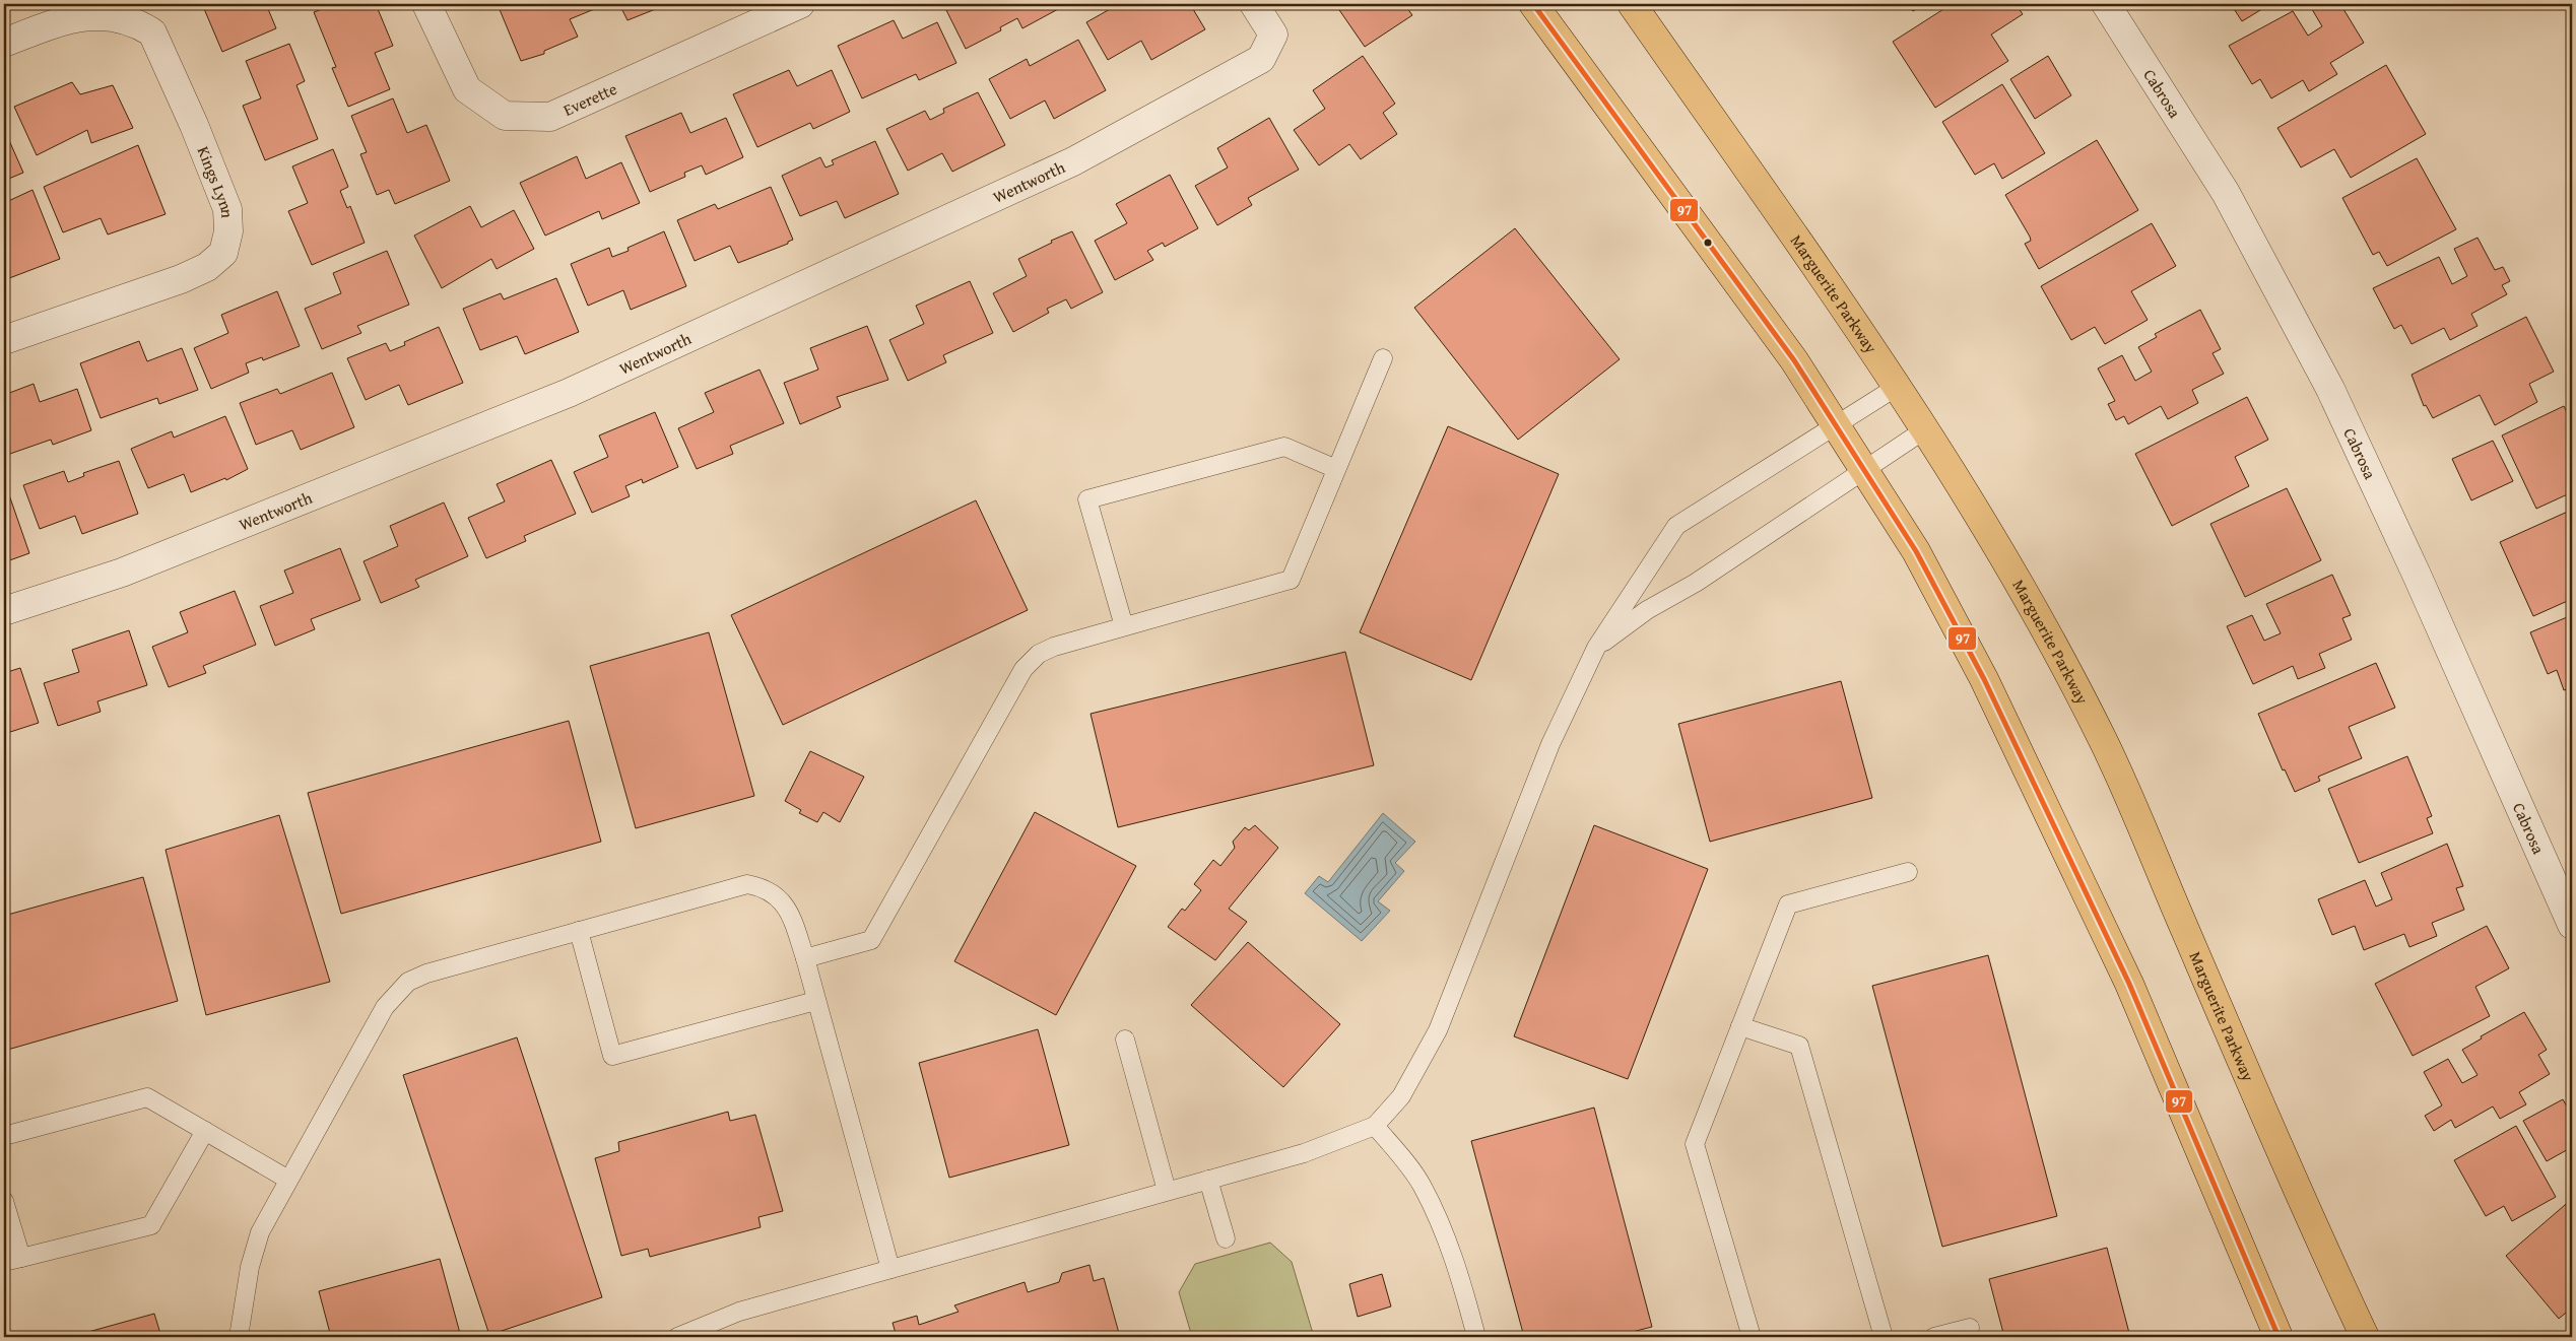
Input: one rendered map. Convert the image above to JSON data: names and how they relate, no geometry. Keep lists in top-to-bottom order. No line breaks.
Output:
{"streets":{"main road":["Marguerite Parkway"],"street":["Cabrosa","Everette","Wentworth","Kings Lynn"]},"lines":["transit line 97"]}
